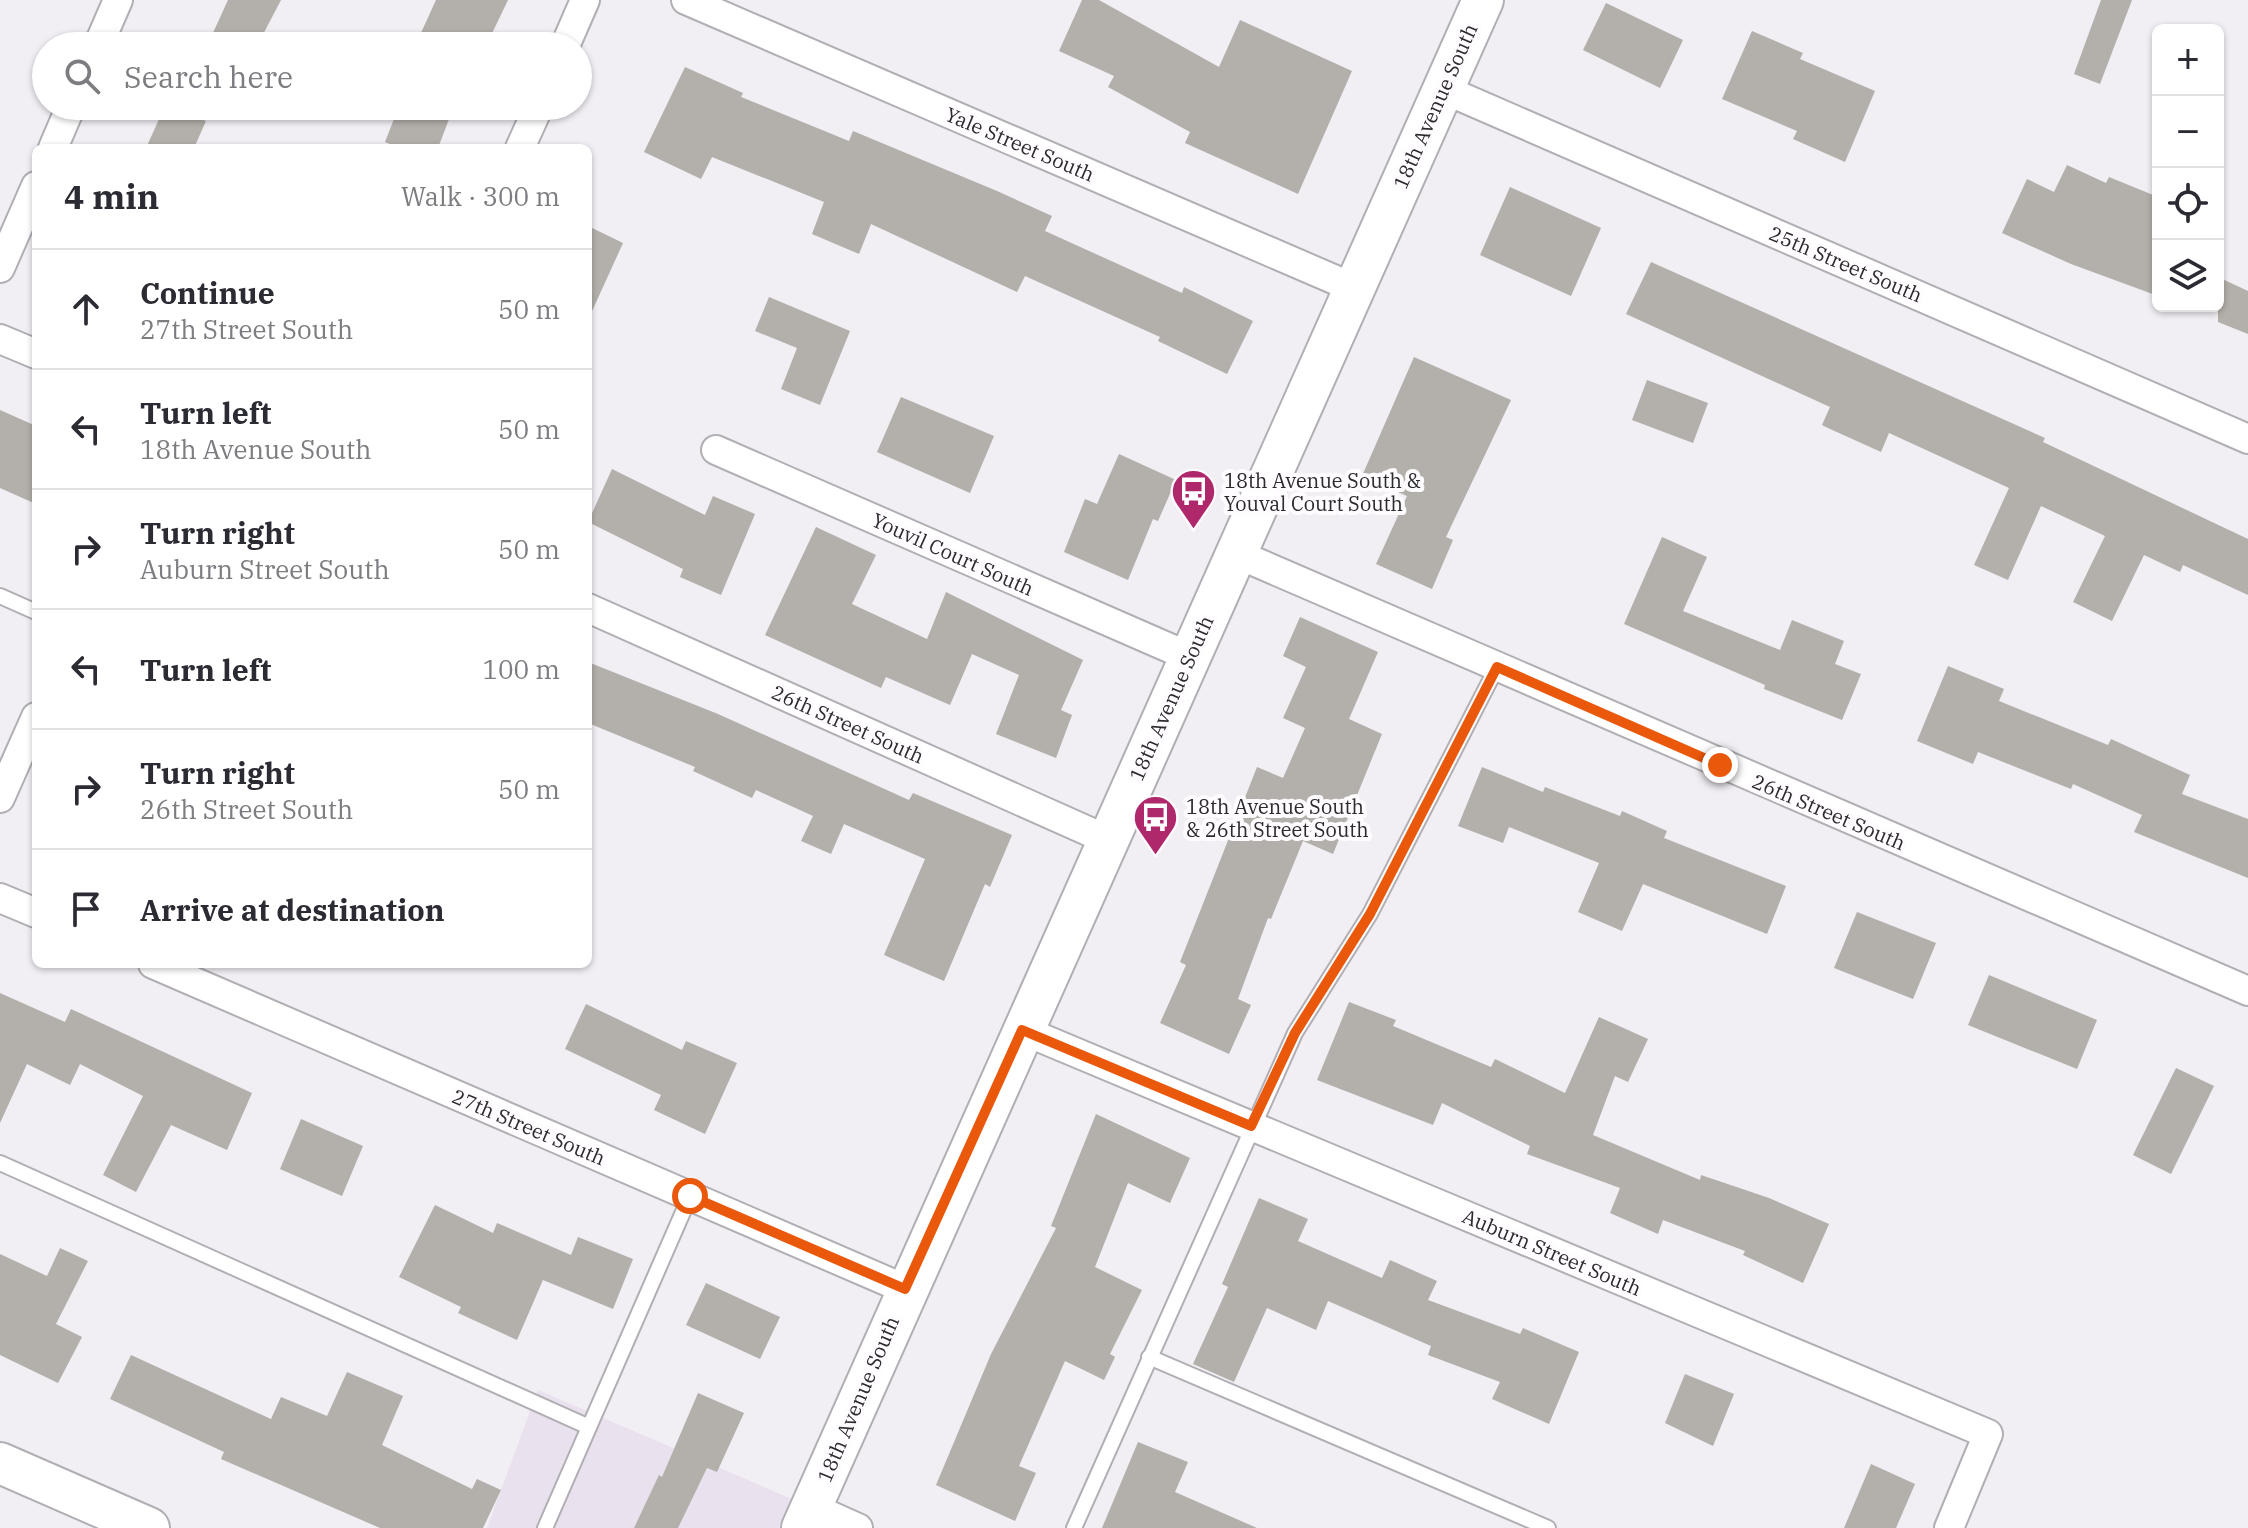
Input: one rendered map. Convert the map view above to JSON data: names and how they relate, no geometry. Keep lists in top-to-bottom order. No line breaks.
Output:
{"streets":{"street":["18th Avenue South","Yale Street South","25th Street South","Youvil Court South","26th Street South","27th Street South","Auburn Street South"]},"crossings":[["18th Avenue South","Yale Street South"],["18th Avenue South","25th Street South"],["18th Avenue South","Youvil Court South"],["18th Avenue South","26th Street South"],["18th Avenue South","27th Street South"],["18th Avenue South","Auburn Street South"]],"places":{"bus stop":["18th Avenue South & Youval Court South","18th Avenue South & 26th Street South"]},"page":{"map_buttons":["+","−"],"search":"Search here","heading":["4 min","Walk · 300 m"],"list":[["Continue","27th Street South","50 m"],["Turn left","18th Avenue South","50 m"],["Turn right","Auburn Street South","50 m"],["Turn left","100 m"],["Turn right","26th Street South","50 m"],"Arrive at destination"]}}
